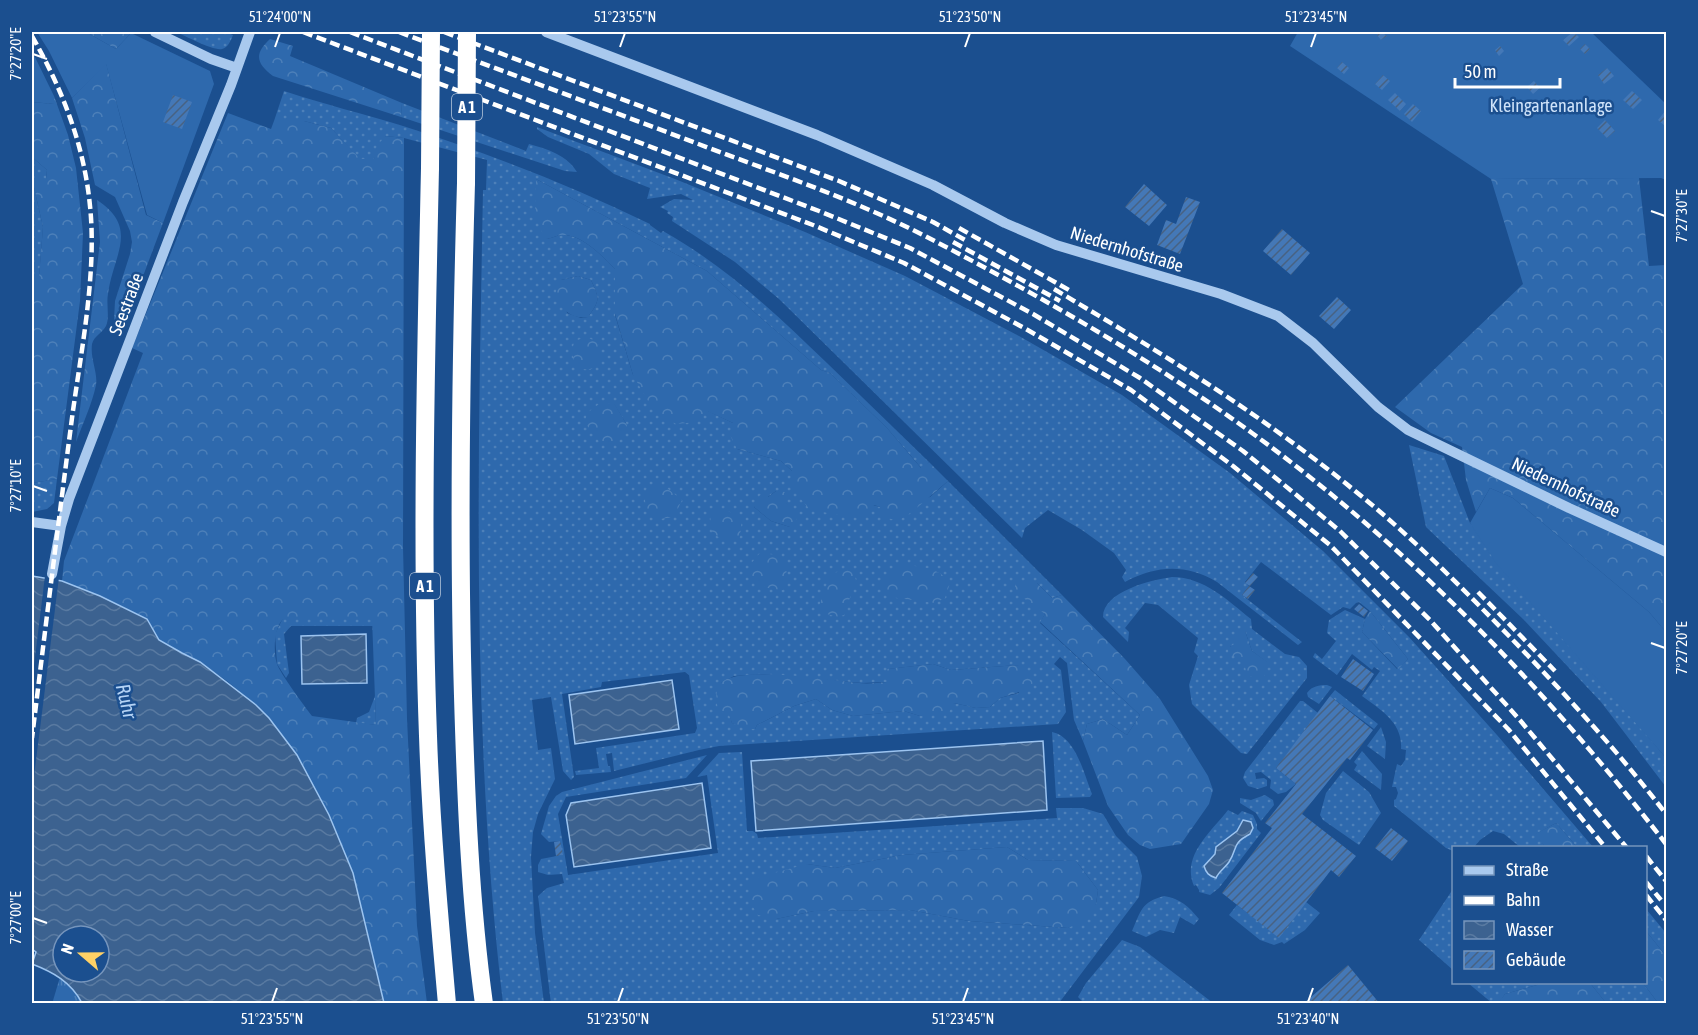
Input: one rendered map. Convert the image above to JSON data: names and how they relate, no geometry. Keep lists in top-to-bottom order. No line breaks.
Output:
{"streets":{"highway":["A 1"],"street":["Niedernhofstraße","Seestraße"]},"water":["Ruhr"],"parks":["Kleingartenanlage"],"legend":["Straße","Bahn","Wasser","Gebäude"],"scale_bar":"50 m","north":"left","coordinates":["51°24'00\"N","51°23'55\"N","51°23'50\"N","51°23'45\"N","7°27'20\"E","7°27'30\"E","7°27'10\"E","7°27'00\"E","51°23'40\"N"]}
